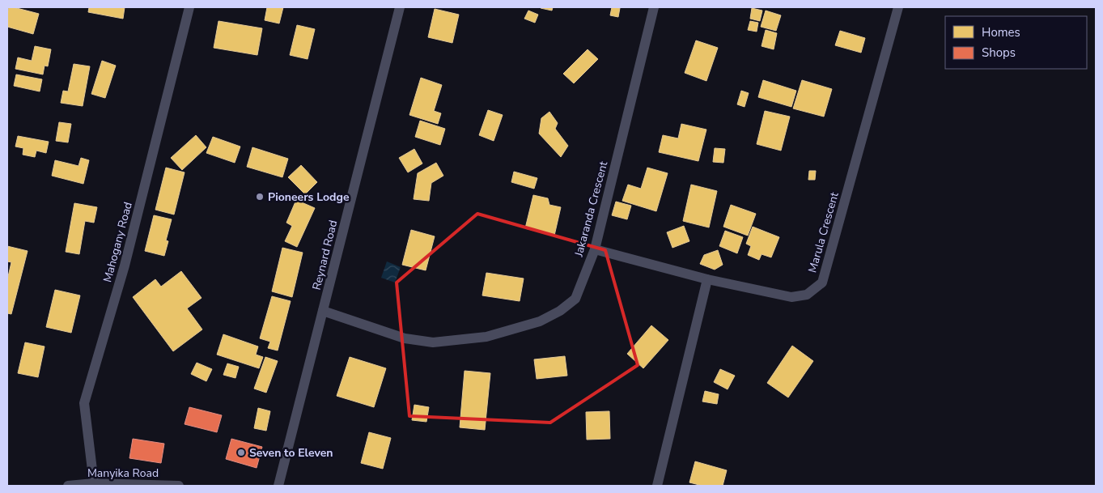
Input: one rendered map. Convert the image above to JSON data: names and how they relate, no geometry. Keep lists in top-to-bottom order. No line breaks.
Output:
{"streets":{"street":["Jakaranda Crescent","Marula Crescent","Mahogany Road","Reynard Road","Manyika Road"]},"crossings":[["Jakaranda Crescent","Marula Crescent"],["Jakaranda Crescent","Reynard Road"],["Mahogany Road","Manyika Road"]],"places":["Pioneers Lodge","Seven to Eleven"],"legend":["Homes","Shops"]}
